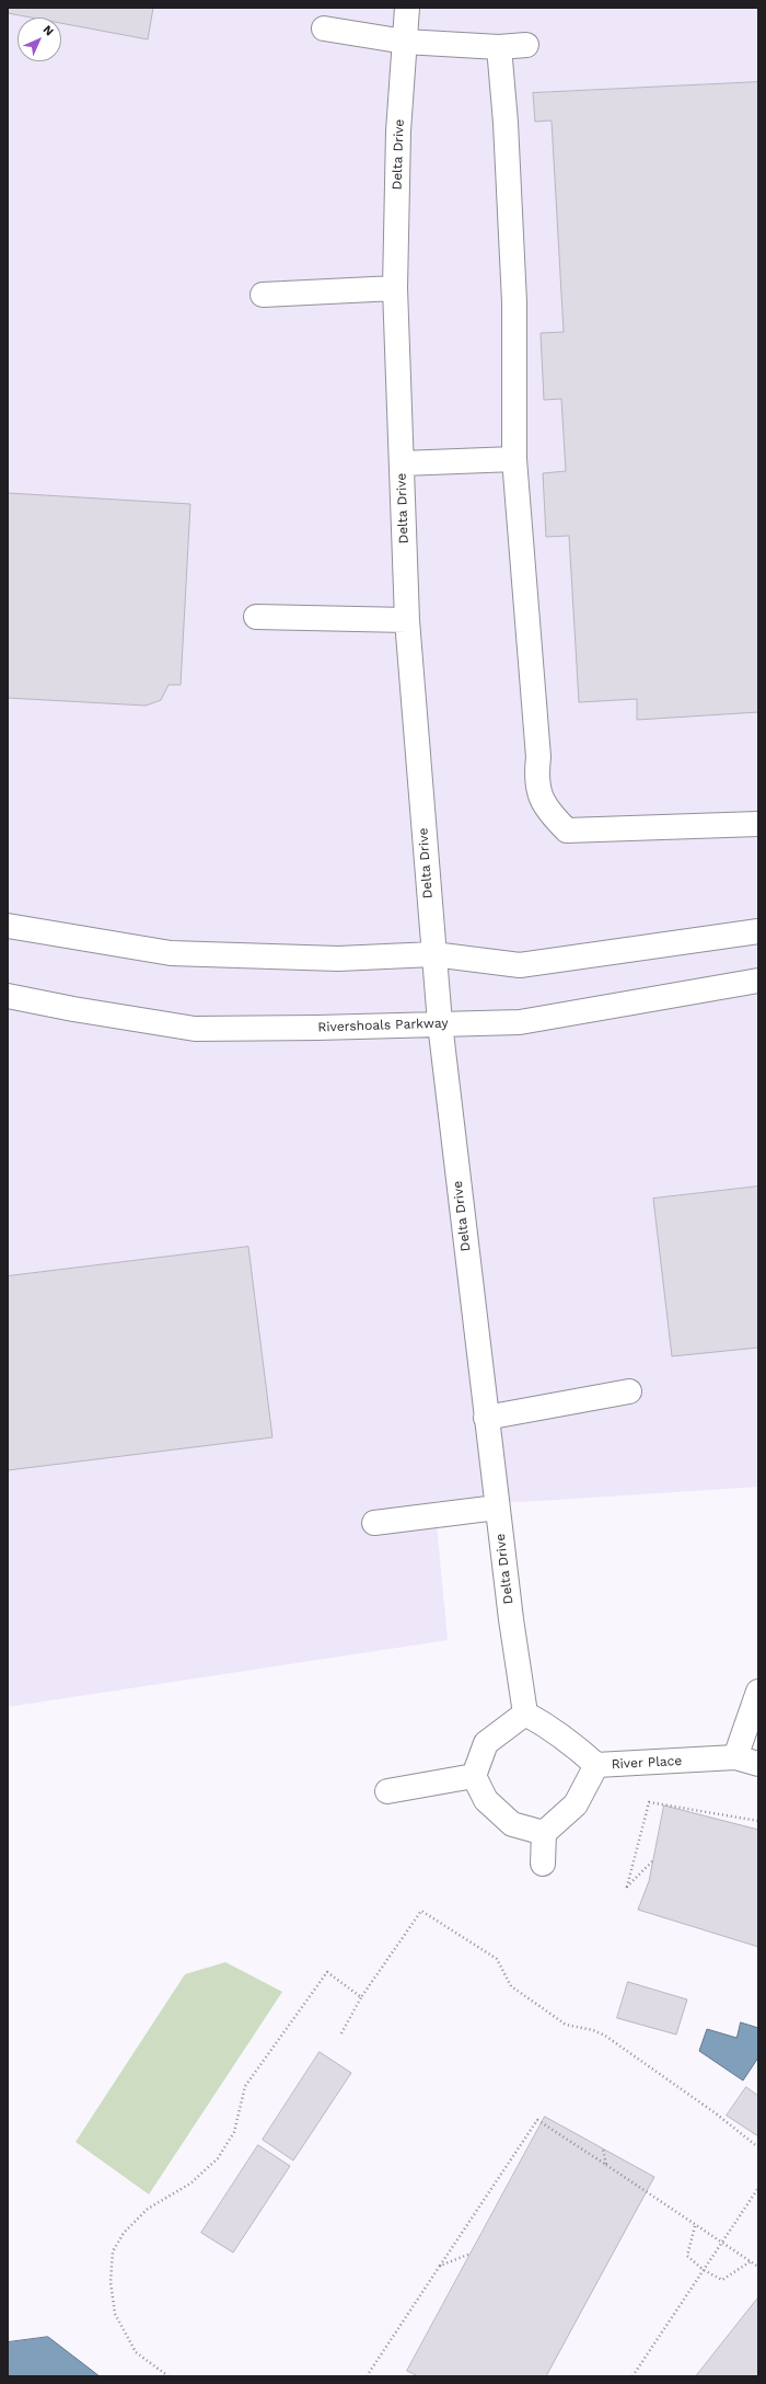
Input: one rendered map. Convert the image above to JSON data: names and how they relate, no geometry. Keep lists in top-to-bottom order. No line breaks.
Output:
{"streets":{"street":["Delta Drive","Rivershoals Parkway","River Place"]},"crossings":[["Delta Drive","Rivershoals Parkway"],["Delta Drive","River Place"]],"north":"top right"}
